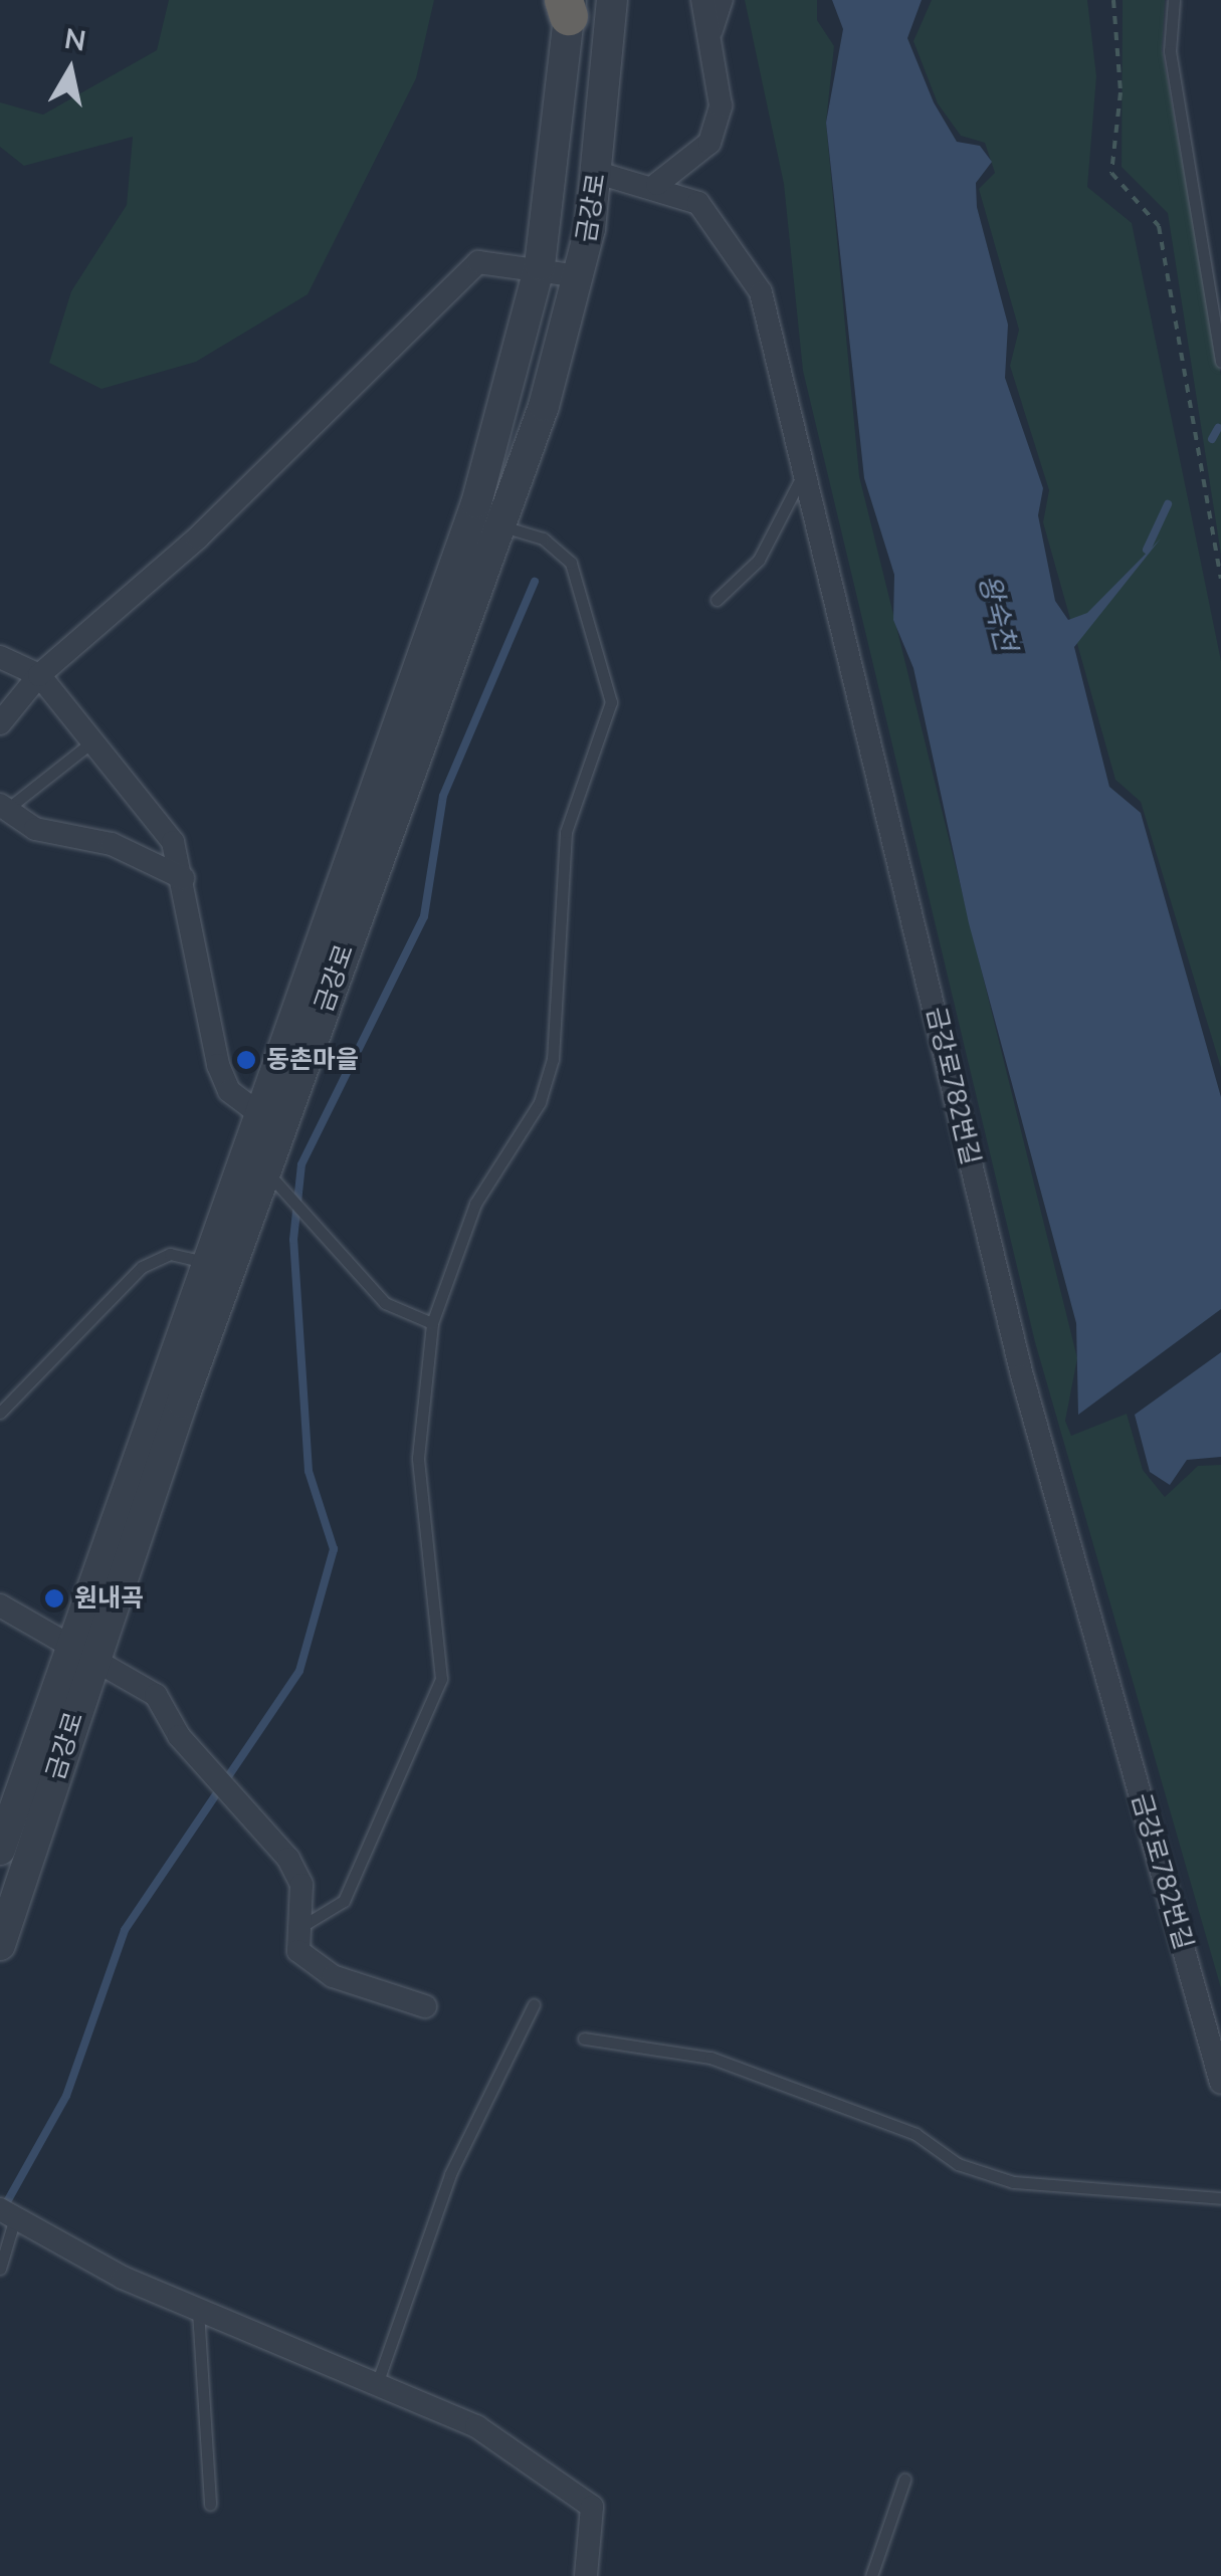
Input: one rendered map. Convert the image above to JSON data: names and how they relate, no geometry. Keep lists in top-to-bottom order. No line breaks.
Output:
{"streets":{"street":["금강로","금강로782번길"]},"crossings":[["금강로","금강로782번길"]],"water":["왕숙천"],"places":["동촌마을","원내곡"],"north":"top"}
